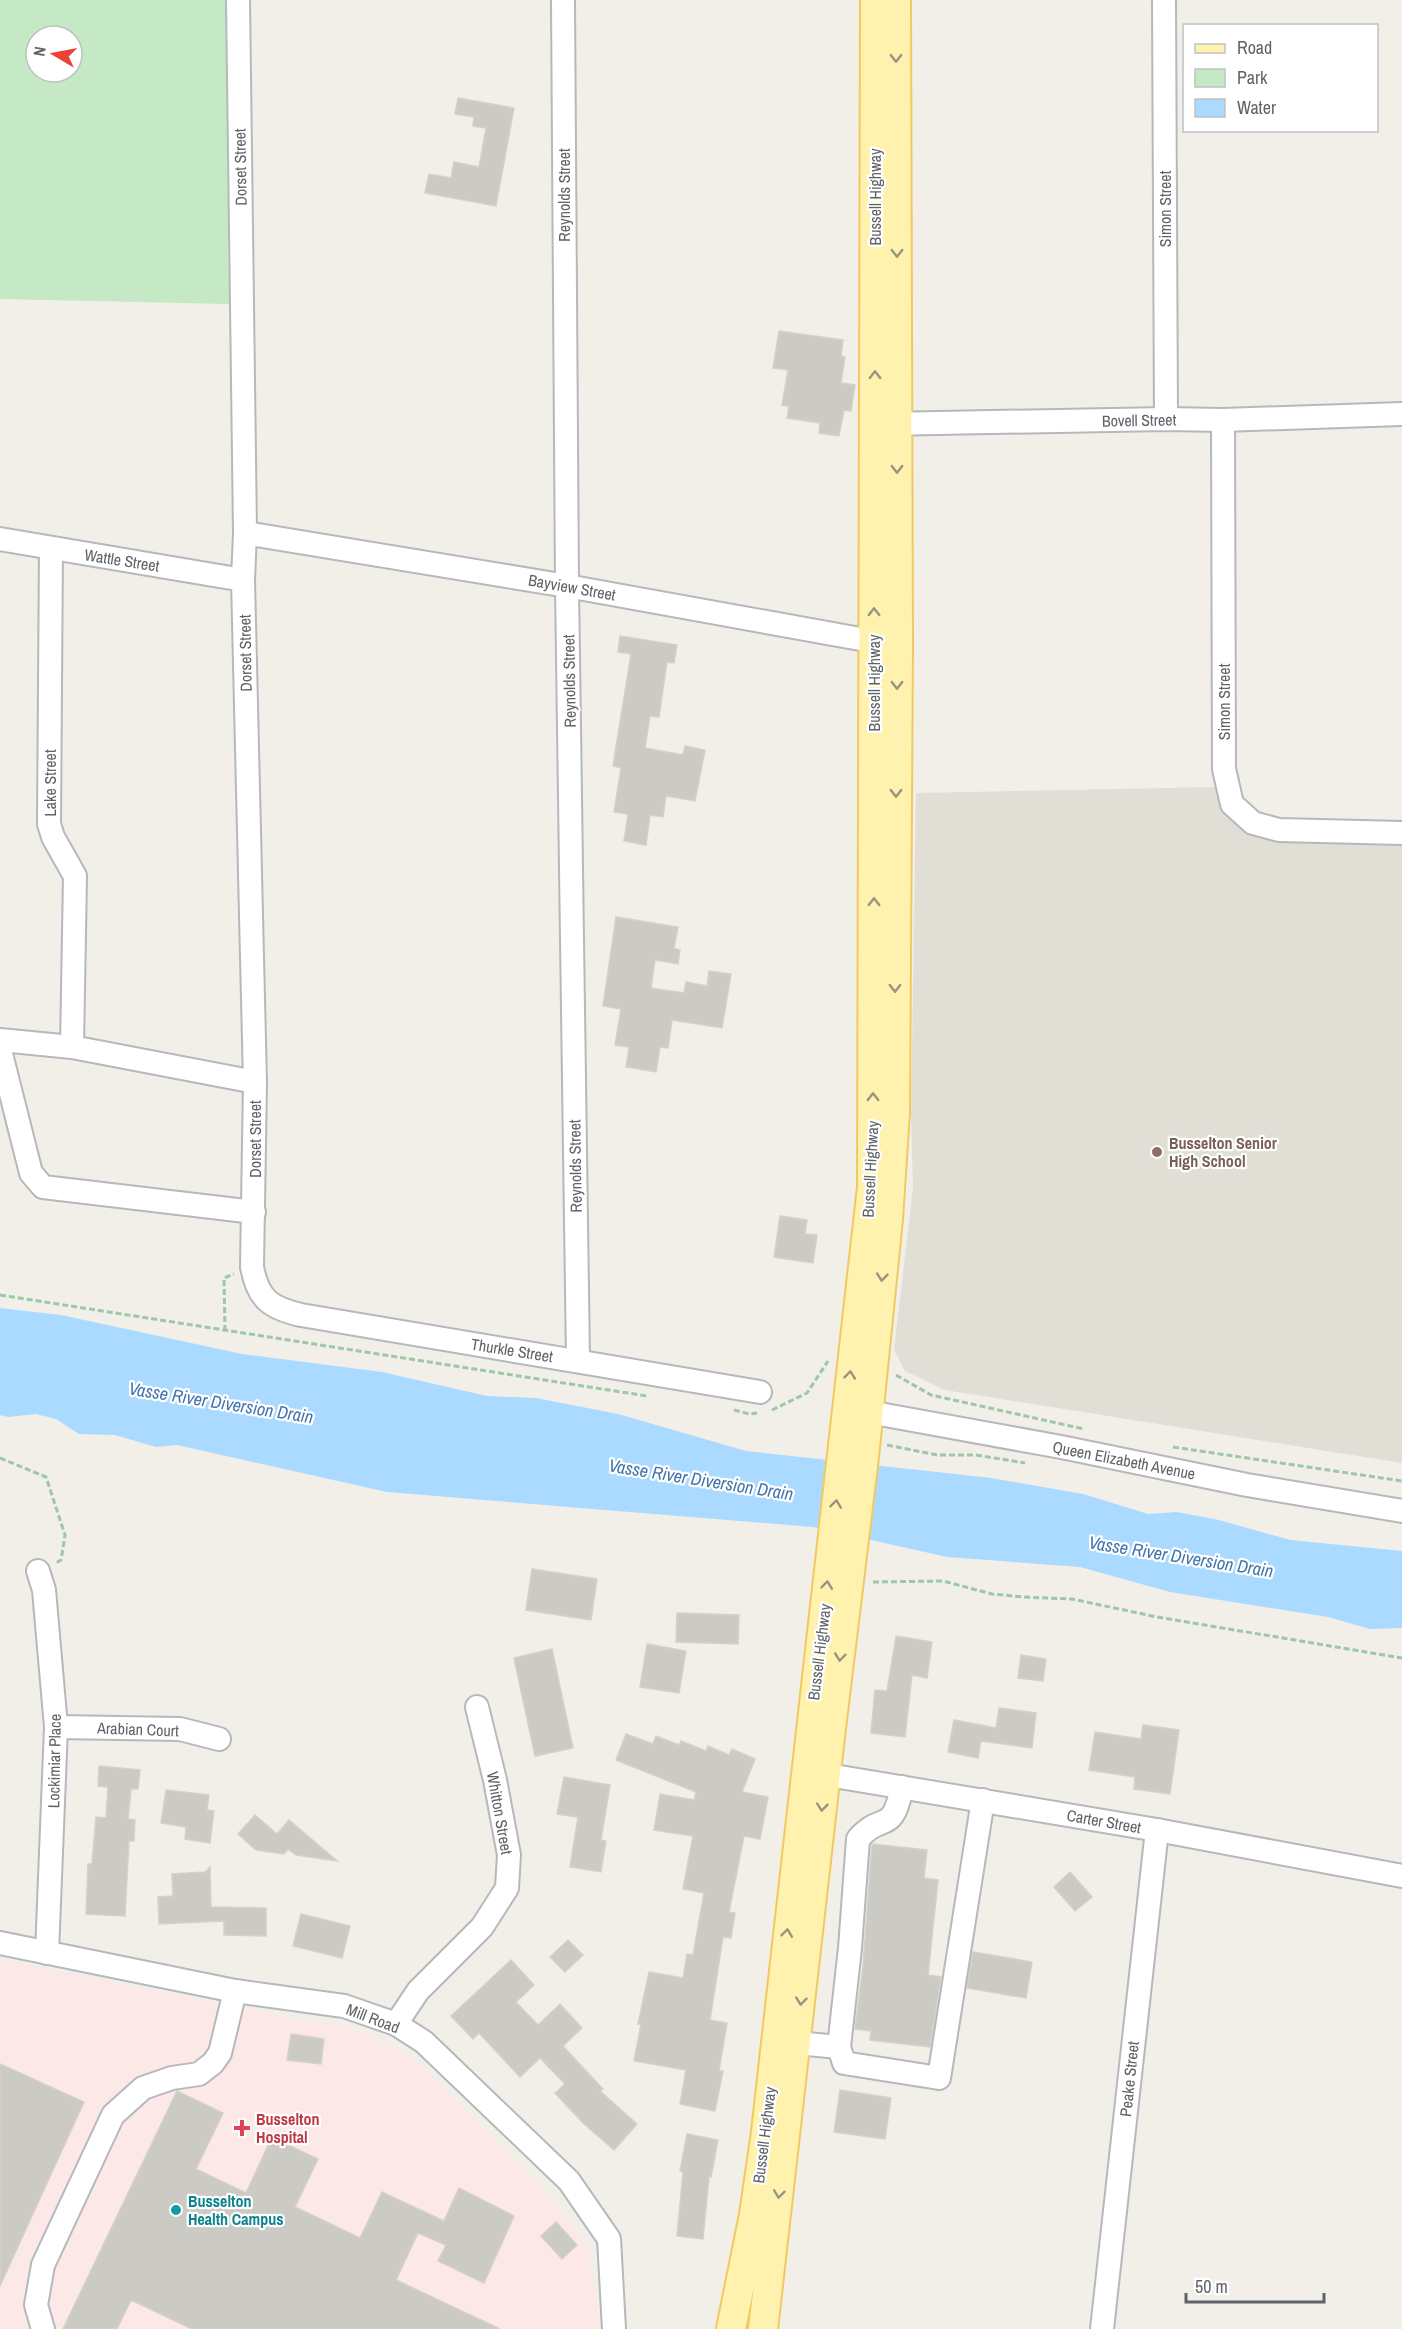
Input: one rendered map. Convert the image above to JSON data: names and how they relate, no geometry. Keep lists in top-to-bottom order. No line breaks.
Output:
{"streets":{"main road":["Bussell Highway"],"street":["Dorset Street","Reynolds Street","Simon Street","Bovell Street","Wattle Street","Bayview Street","Lake Street","Thurkle Street","Queen Elizabeth Avenue","Arabian Court","Lockimiar Place","Whitton Street","Carter Street","Mill Road","Peake Street"]},"crossings":[["Dorset Street","Wattle Street"],["Dorset Street","Bayview Street"],["Dorset Street","Thurkle Street"],["Reynolds Street","Bayview Street"],["Reynolds Street","Thurkle Street"],["Bussell Highway","Bovell Street"],["Bussell Highway","Bayview Street"],["Bussell Highway","Queen Elizabeth Avenue"],["Bussell Highway","Carter Street"],["Simon Street","Bovell Street"],["Wattle Street","Lake Street"],["Arabian Court","Lockimiar Place"],["Lockimiar Place","Mill Road"],["Whitton Street","Mill Road"],["Carter Street","Peake Street"]],"water":["Vasse River Diversion Drain"],"places":{"other":["Busselton Senior High School","Busselton Health Campus"],"health":["Busselton Hospital"]},"legend":["Road","Park","Water"],"scale_bar":"50 m","north":"left"}
